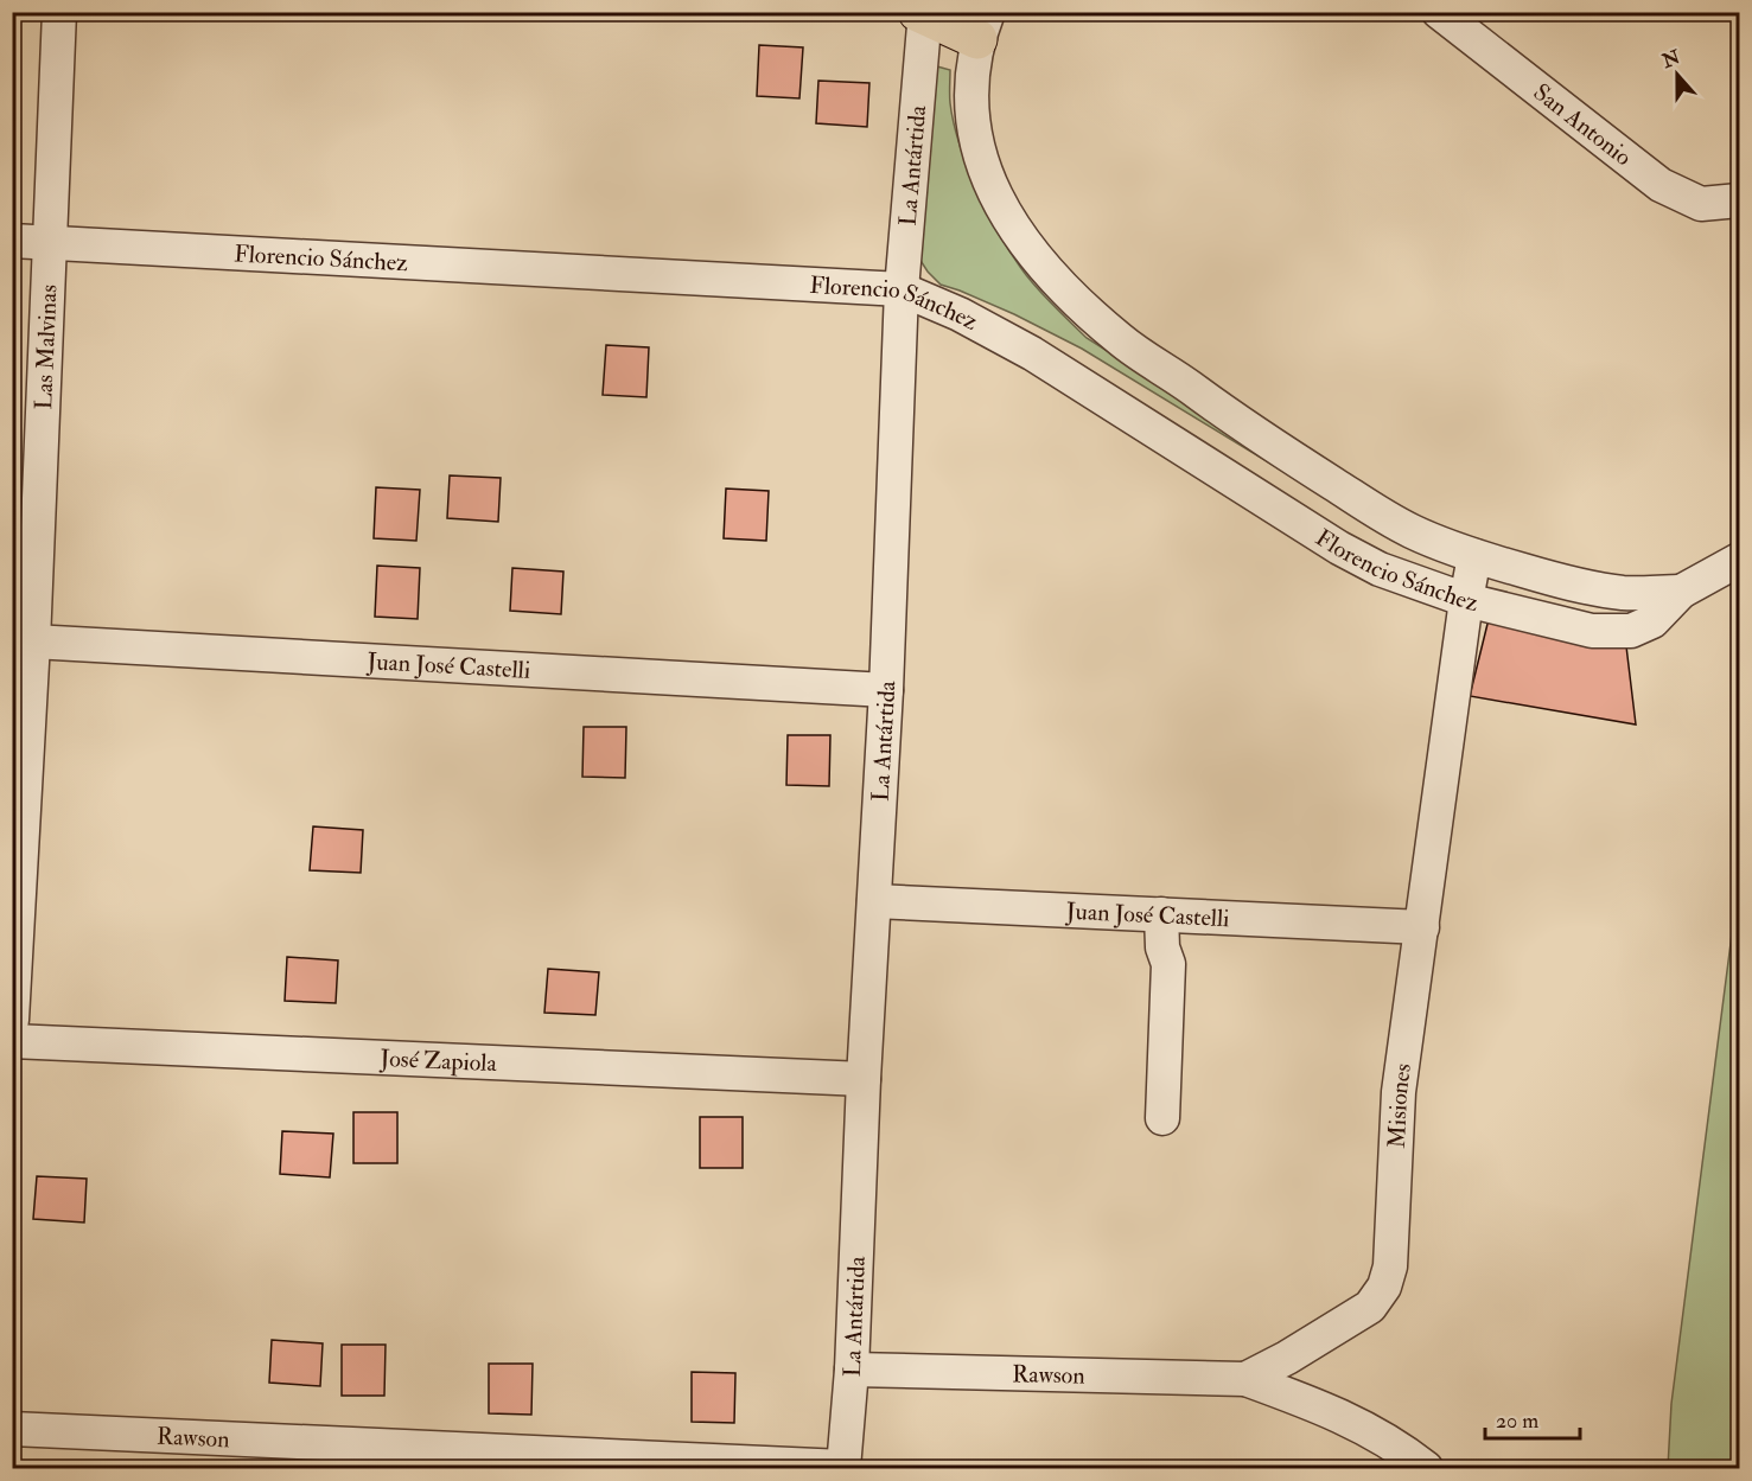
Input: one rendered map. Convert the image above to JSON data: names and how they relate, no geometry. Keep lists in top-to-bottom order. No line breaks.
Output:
{"streets":{"street":["San Antonio","La Antártida","Florencio Sánchez","Las Malvinas","Juan José Castelli","José Zapiola","Misiones","Rawson"]},"crossings":[["La Antártida","Florencio Sánchez"],["La Antártida","Juan José Castelli"],["La Antártida","José Zapiola"],["La Antártida","Rawson"],["Florencio Sánchez","Las Malvinas"],["Florencio Sánchez","Misiones"],["Las Malvinas","Juan José Castelli"],["Juan José Castelli","Misiones"],["Misiones","Rawson"]],"scale_bar":"20 m","north":"top"}
